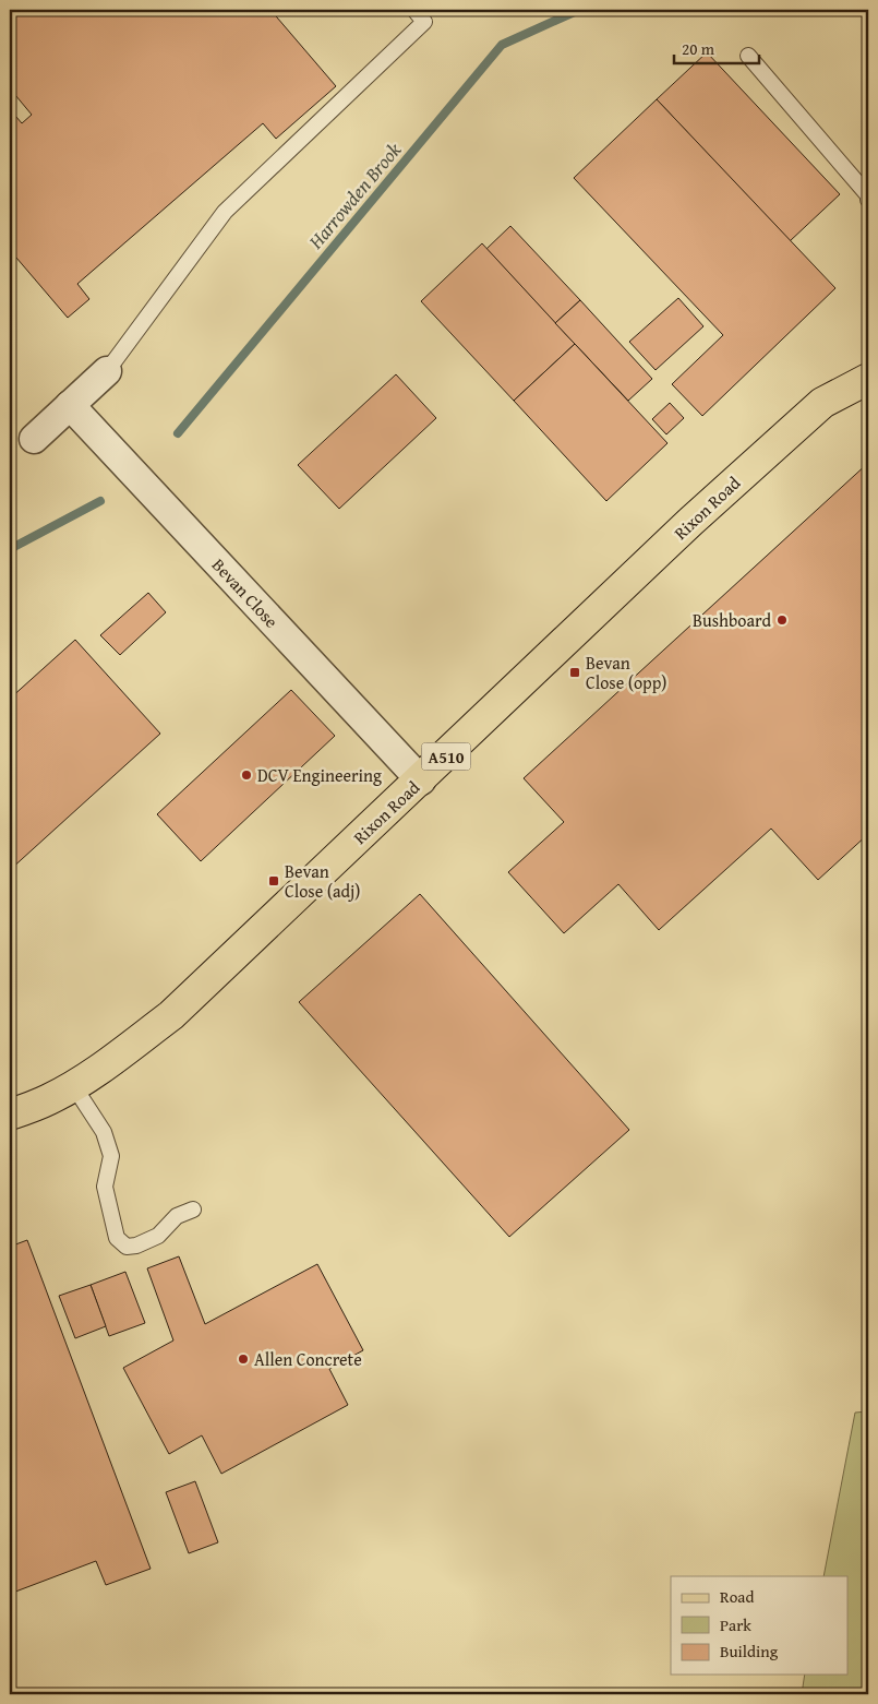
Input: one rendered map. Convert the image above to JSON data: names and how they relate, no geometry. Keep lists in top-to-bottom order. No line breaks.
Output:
{"streets":{"main road":["Rixon Road","A510"],"street":["Bevan Close"]},"crossings":[["Rixon Road","Bevan Close"]],"water":["Harrowden Brook"],"places":{"other":["Bushboard","DCV Engineering","Allen Concrete"],"transit":["Bevan Close (opp)","Bevan Close (adj)"]},"legend":["Road","Park","Building"],"scale_bar":"20 m"}
